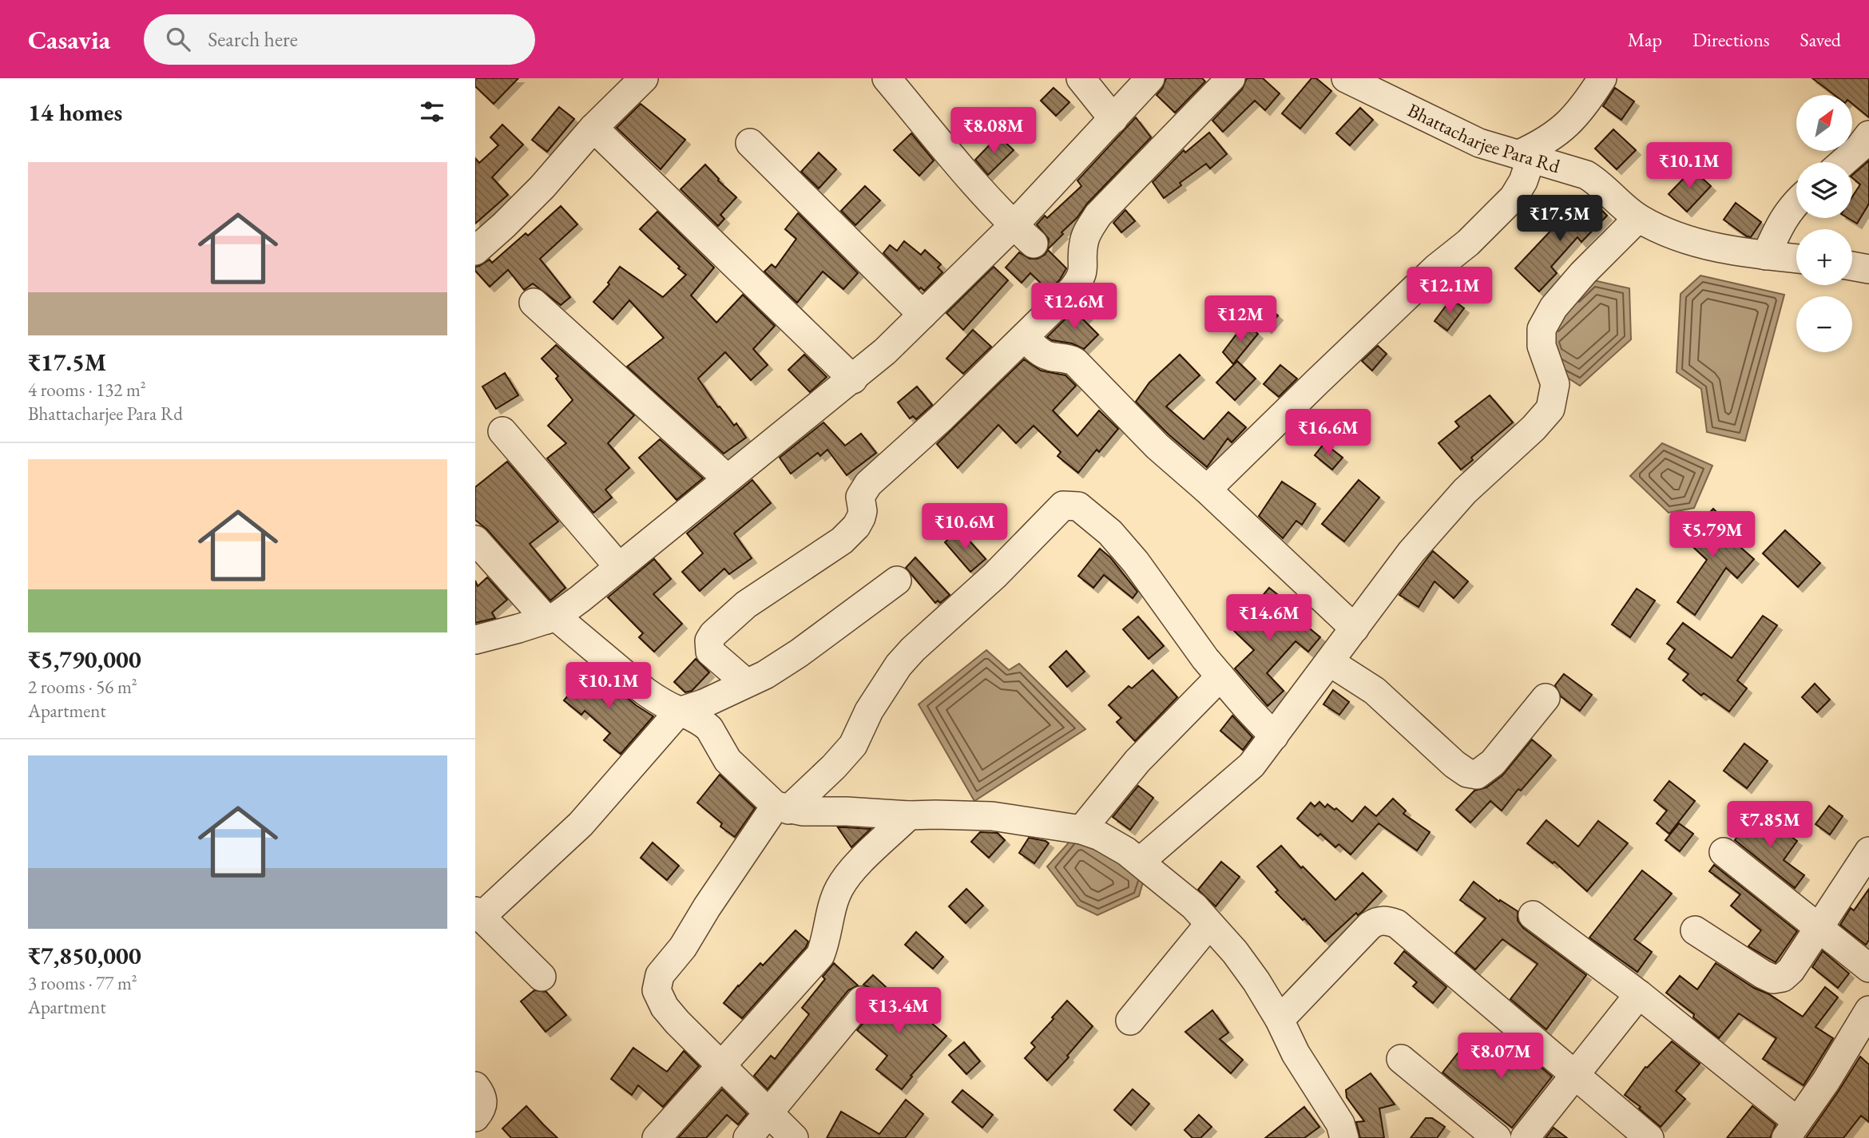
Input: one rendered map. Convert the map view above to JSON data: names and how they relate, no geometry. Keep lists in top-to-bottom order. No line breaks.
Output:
{"streets":{"street":["Bhattacharjee Para Rd"]},"north":"top right","page":{"header":"Casavia","search":"Search here","nav":["Map","Directions","Saved"],"heading":"14 homes","map_buttons":["+","−"],"price":["₹8.08M","₹10.1M","₹17.5M","₹12.1M","₹12.6M","₹12M","₹16.6M","₹10.6M","₹5.79M","₹14.6M","₹10.1M","₹7.85M","₹13.4M","₹8.07M"],"list":[{"name":"₹17.5M","note":"4 rooms · 132 m² · Bhattacharjee Para Rd"},{"name":"₹5,790,000","note":"2 rooms · 56 m² · Apartment"},{"name":"₹7,850,000","note":"3 rooms · 77 m² · Apartment"}]}}
